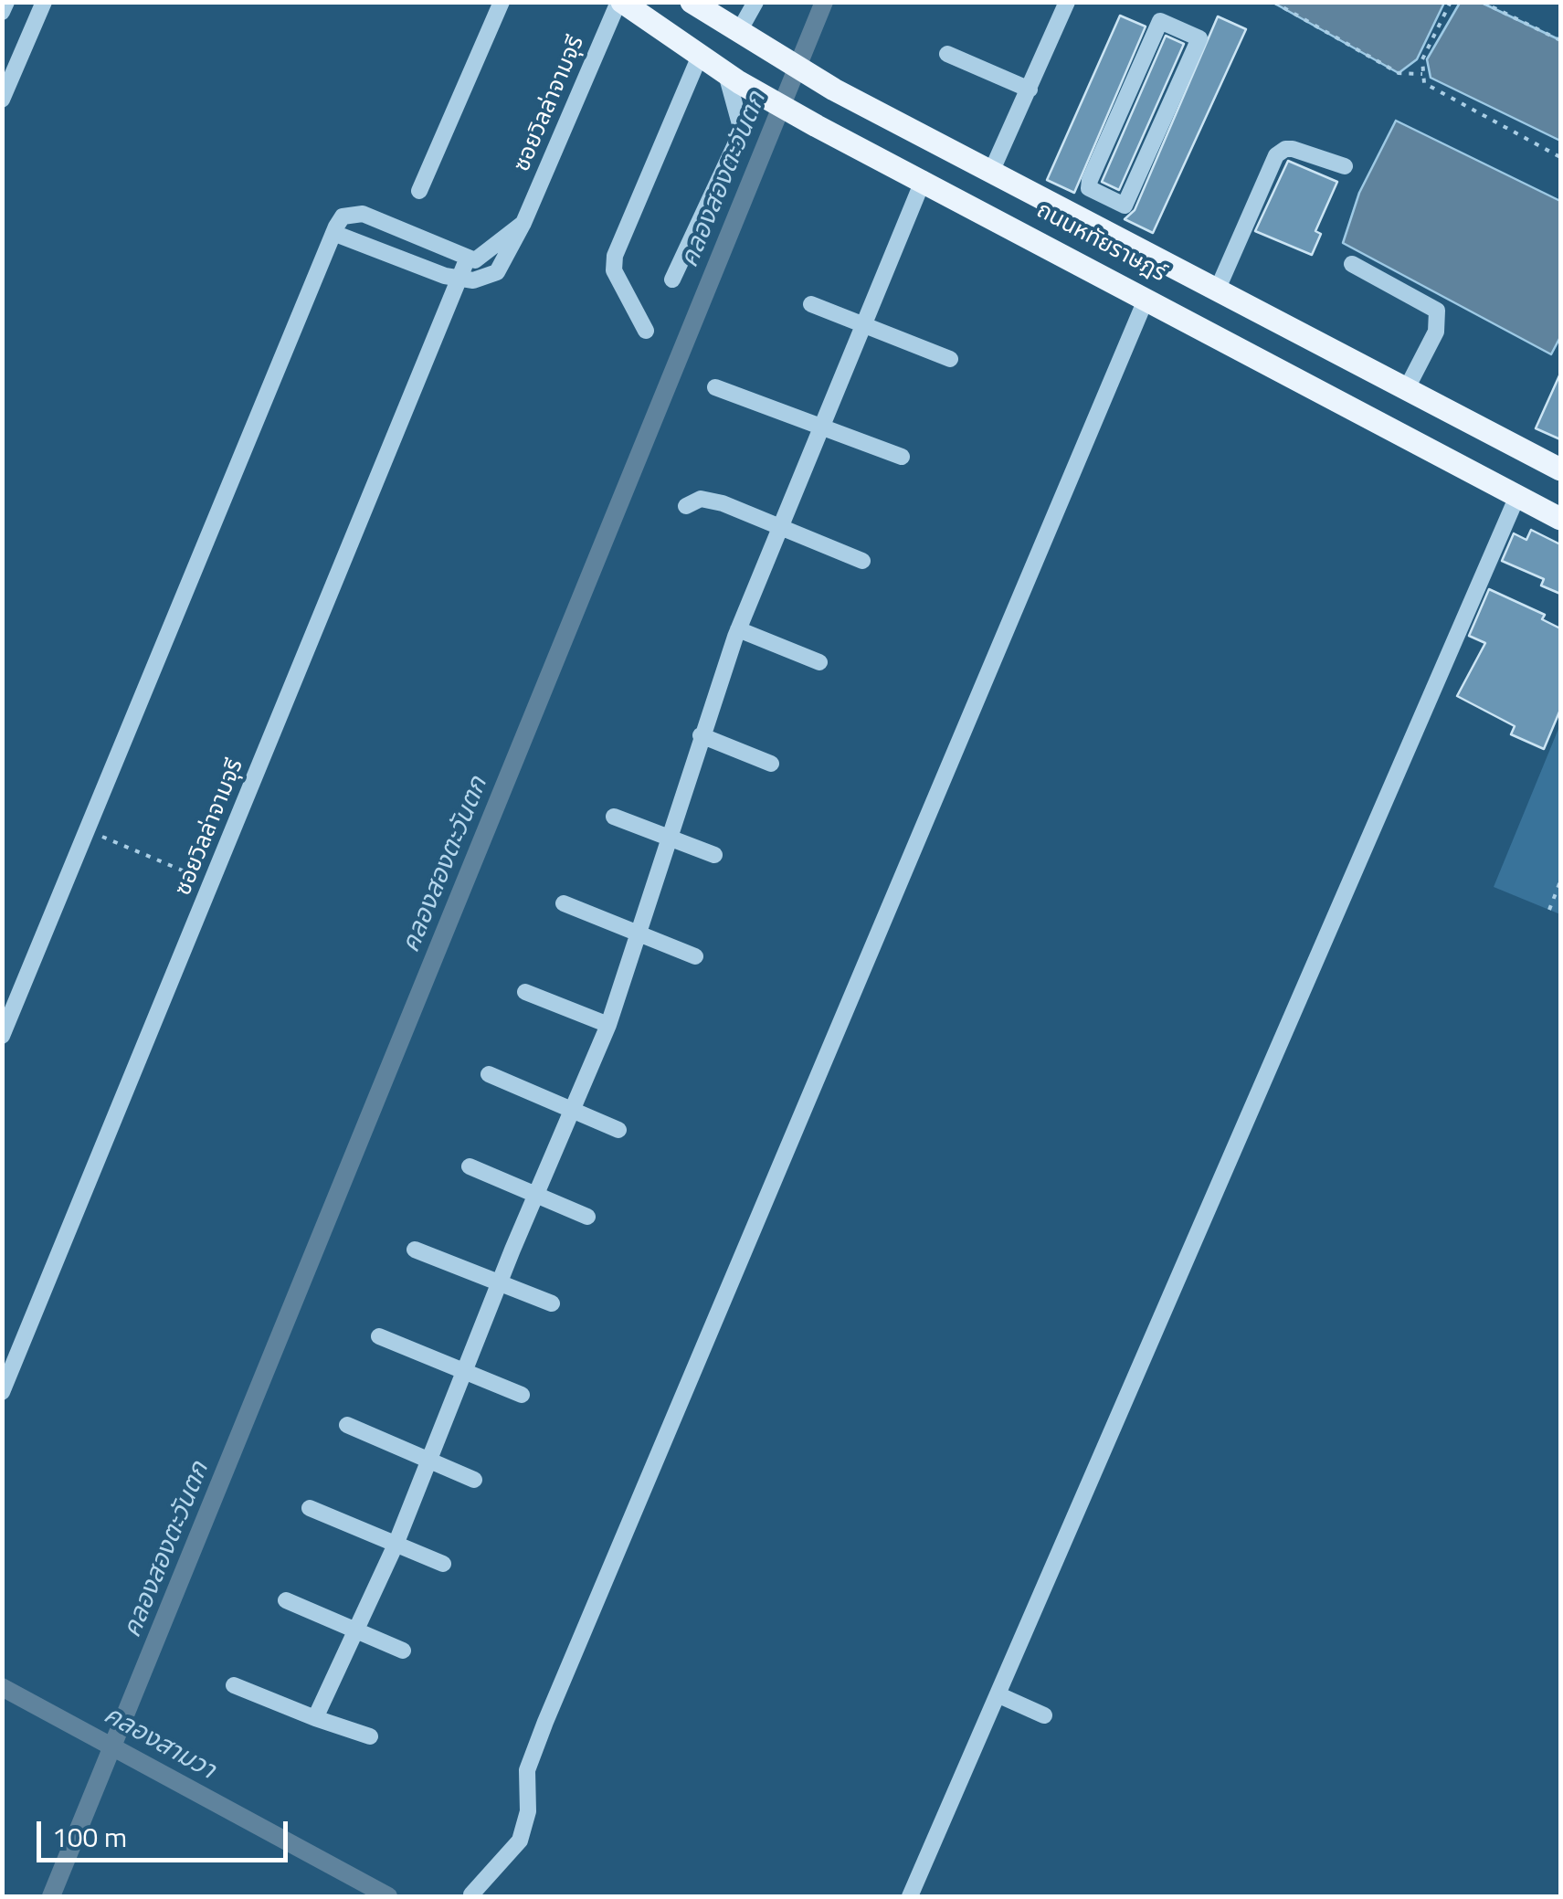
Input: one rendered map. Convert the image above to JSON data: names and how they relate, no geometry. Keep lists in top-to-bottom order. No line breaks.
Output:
{"streets":{"main road":["ถนนหทัยราษฎร์"],"street":["ซอยวิลล่าจามจุรี"]},"crossings":[["ซอยวิลล่าจามจุรี","ถนนหทัยราษฎร์"]],"water":["คลองสองตะวันตก","คลองสามวา"],"scale_bar":"100 m"}
